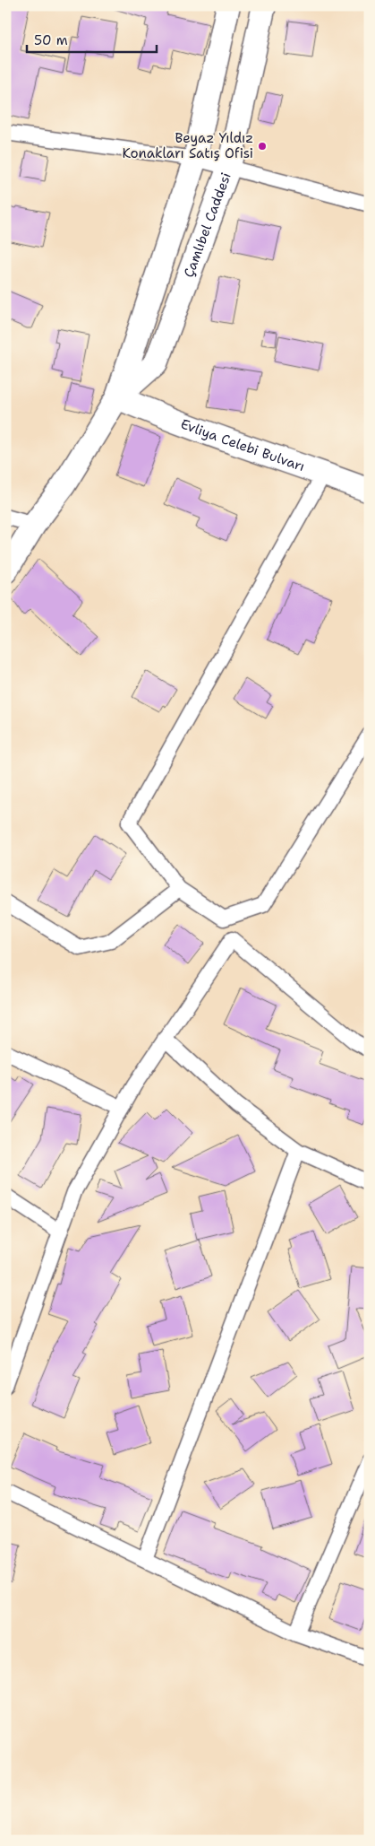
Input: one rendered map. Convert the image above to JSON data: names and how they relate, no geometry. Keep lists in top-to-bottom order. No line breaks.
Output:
{"streets":{"main road":["Çamlıbel Caddesi","Evliya Celebi Bulvarı"]},"crossings":[["Çamlıbel Caddesi","Evliya Celebi Bulvarı"]],"places":["Beyaz Yıldız Konakları Satış Ofisi"],"scale_bar":"50 m"}
